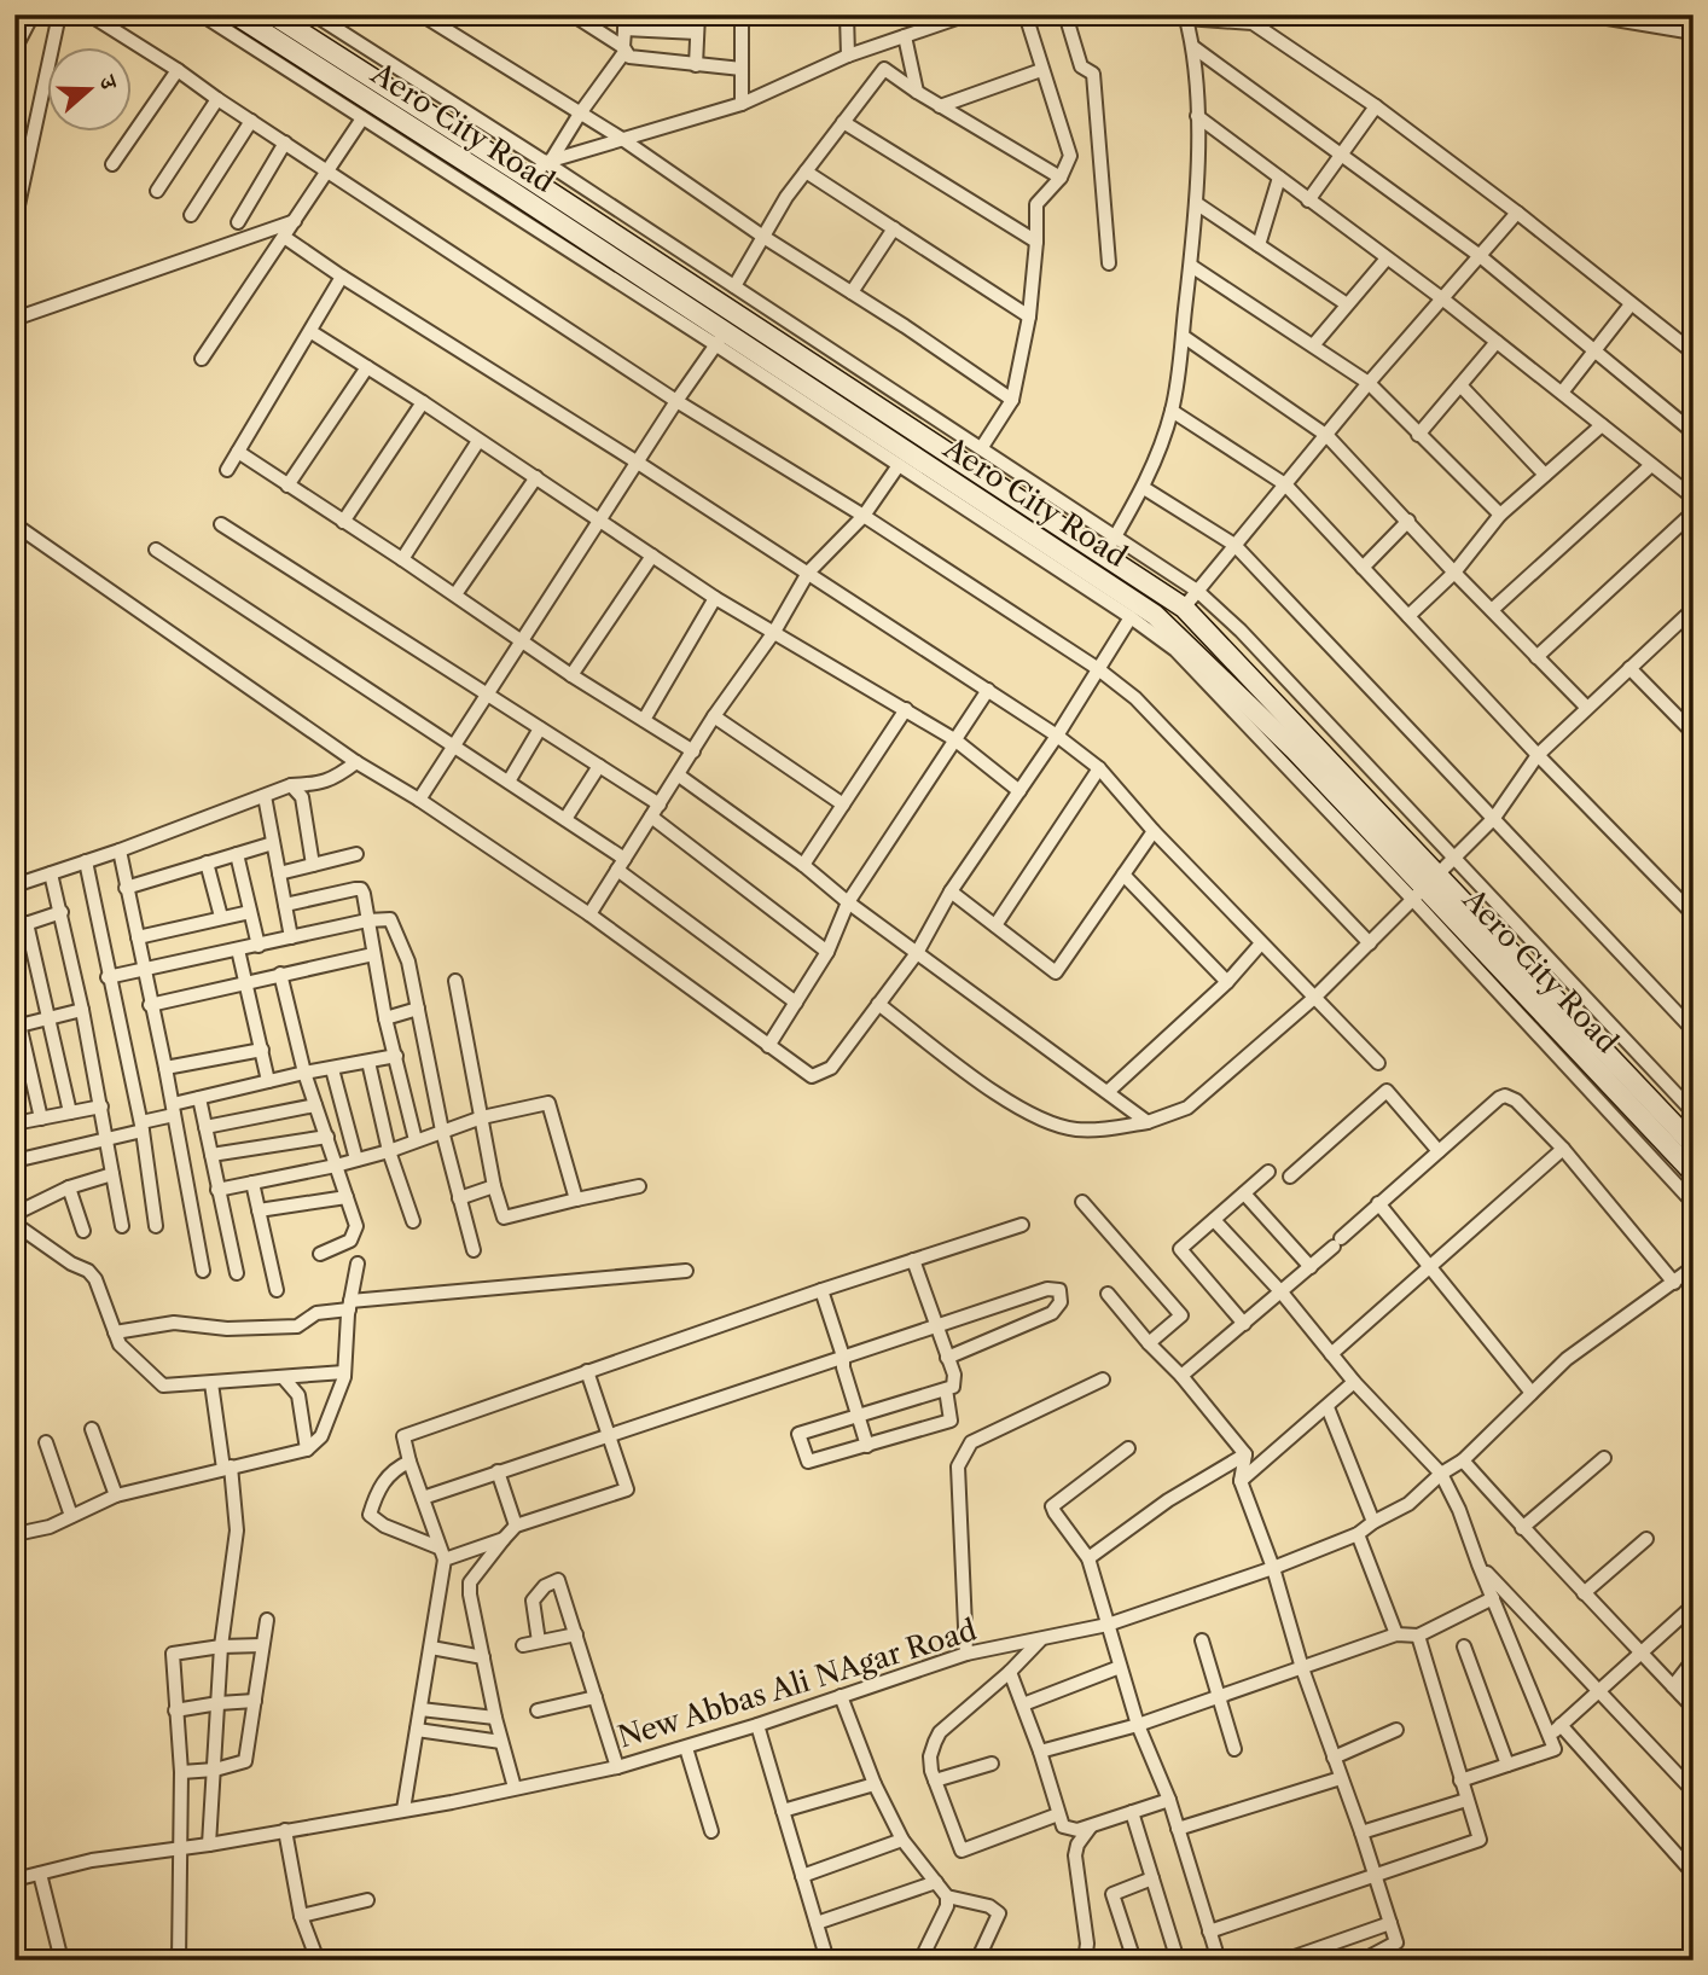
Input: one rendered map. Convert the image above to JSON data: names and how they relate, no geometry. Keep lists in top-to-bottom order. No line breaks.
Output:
{"streets":{"street":["Aero City Road","New Abbas Ali NAgar Road"]},"north":"right"}
